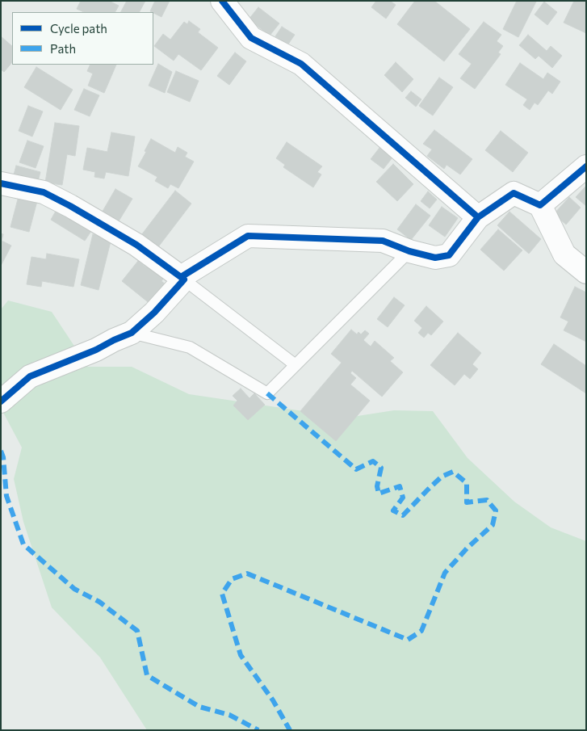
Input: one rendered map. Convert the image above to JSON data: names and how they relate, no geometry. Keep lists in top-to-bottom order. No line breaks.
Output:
{"legend":["Cycle path","Path"]}
